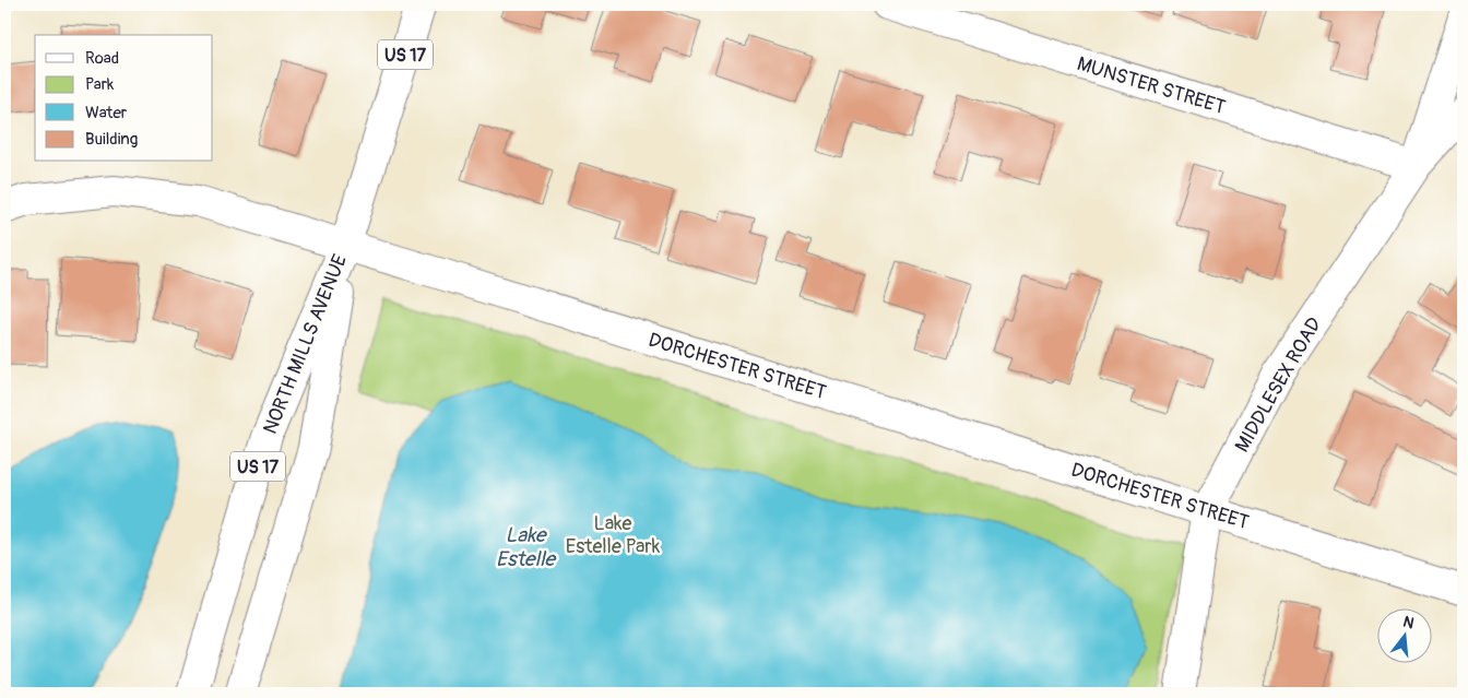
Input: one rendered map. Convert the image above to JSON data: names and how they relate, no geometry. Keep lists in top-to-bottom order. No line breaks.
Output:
{"streets":{"street":["US 17","MUNSTER STREET","NORTH MILLS AVENUE","DORCHESTER STREET","MIDDLESEX ROAD"]},"crossings":[["MUNSTER STREET","MIDDLESEX ROAD"],["NORTH MILLS AVENUE","DORCHESTER STREET"],["DORCHESTER STREET","MIDDLESEX ROAD"]],"water":["Lake Estelle"],"parks":["Lake Estelle Park"],"legend":["Road","Park","Water","Building"],"north":"top"}
